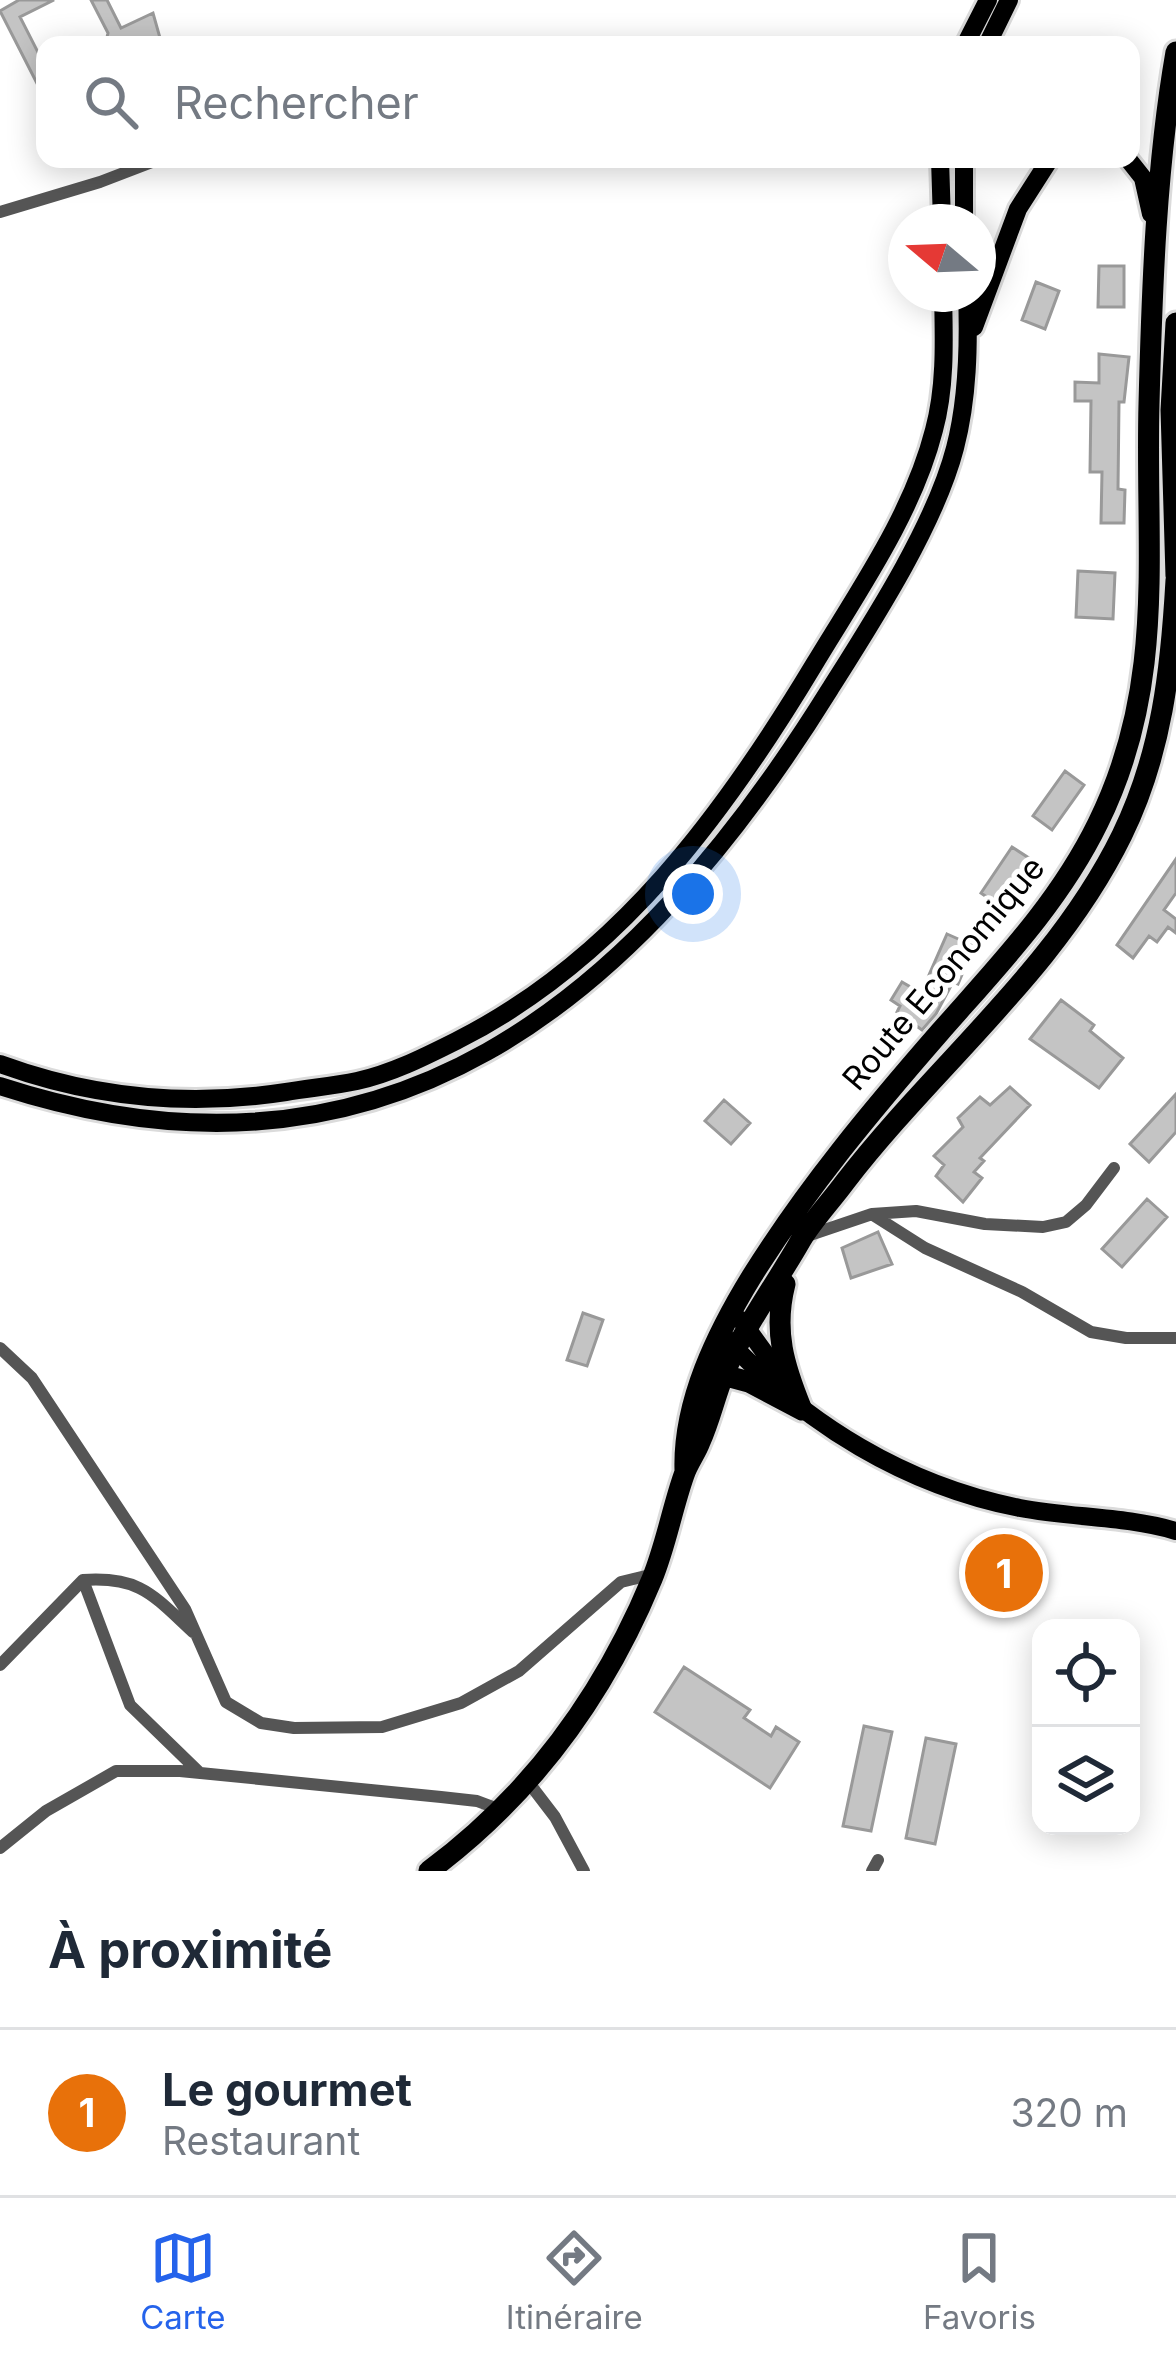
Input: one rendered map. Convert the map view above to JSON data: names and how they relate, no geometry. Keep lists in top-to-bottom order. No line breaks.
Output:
{"streets":{"highway":["Route Economique"]},"north":"left","page":{"search":"Rechercher","pins":"1","heading":"À proximité","list":[{"mark":"1","name":"Le gourmet","note":"Restaurant","value":"320 m"}],"nav":["Carte","Itinéraire","Favoris"]}}
